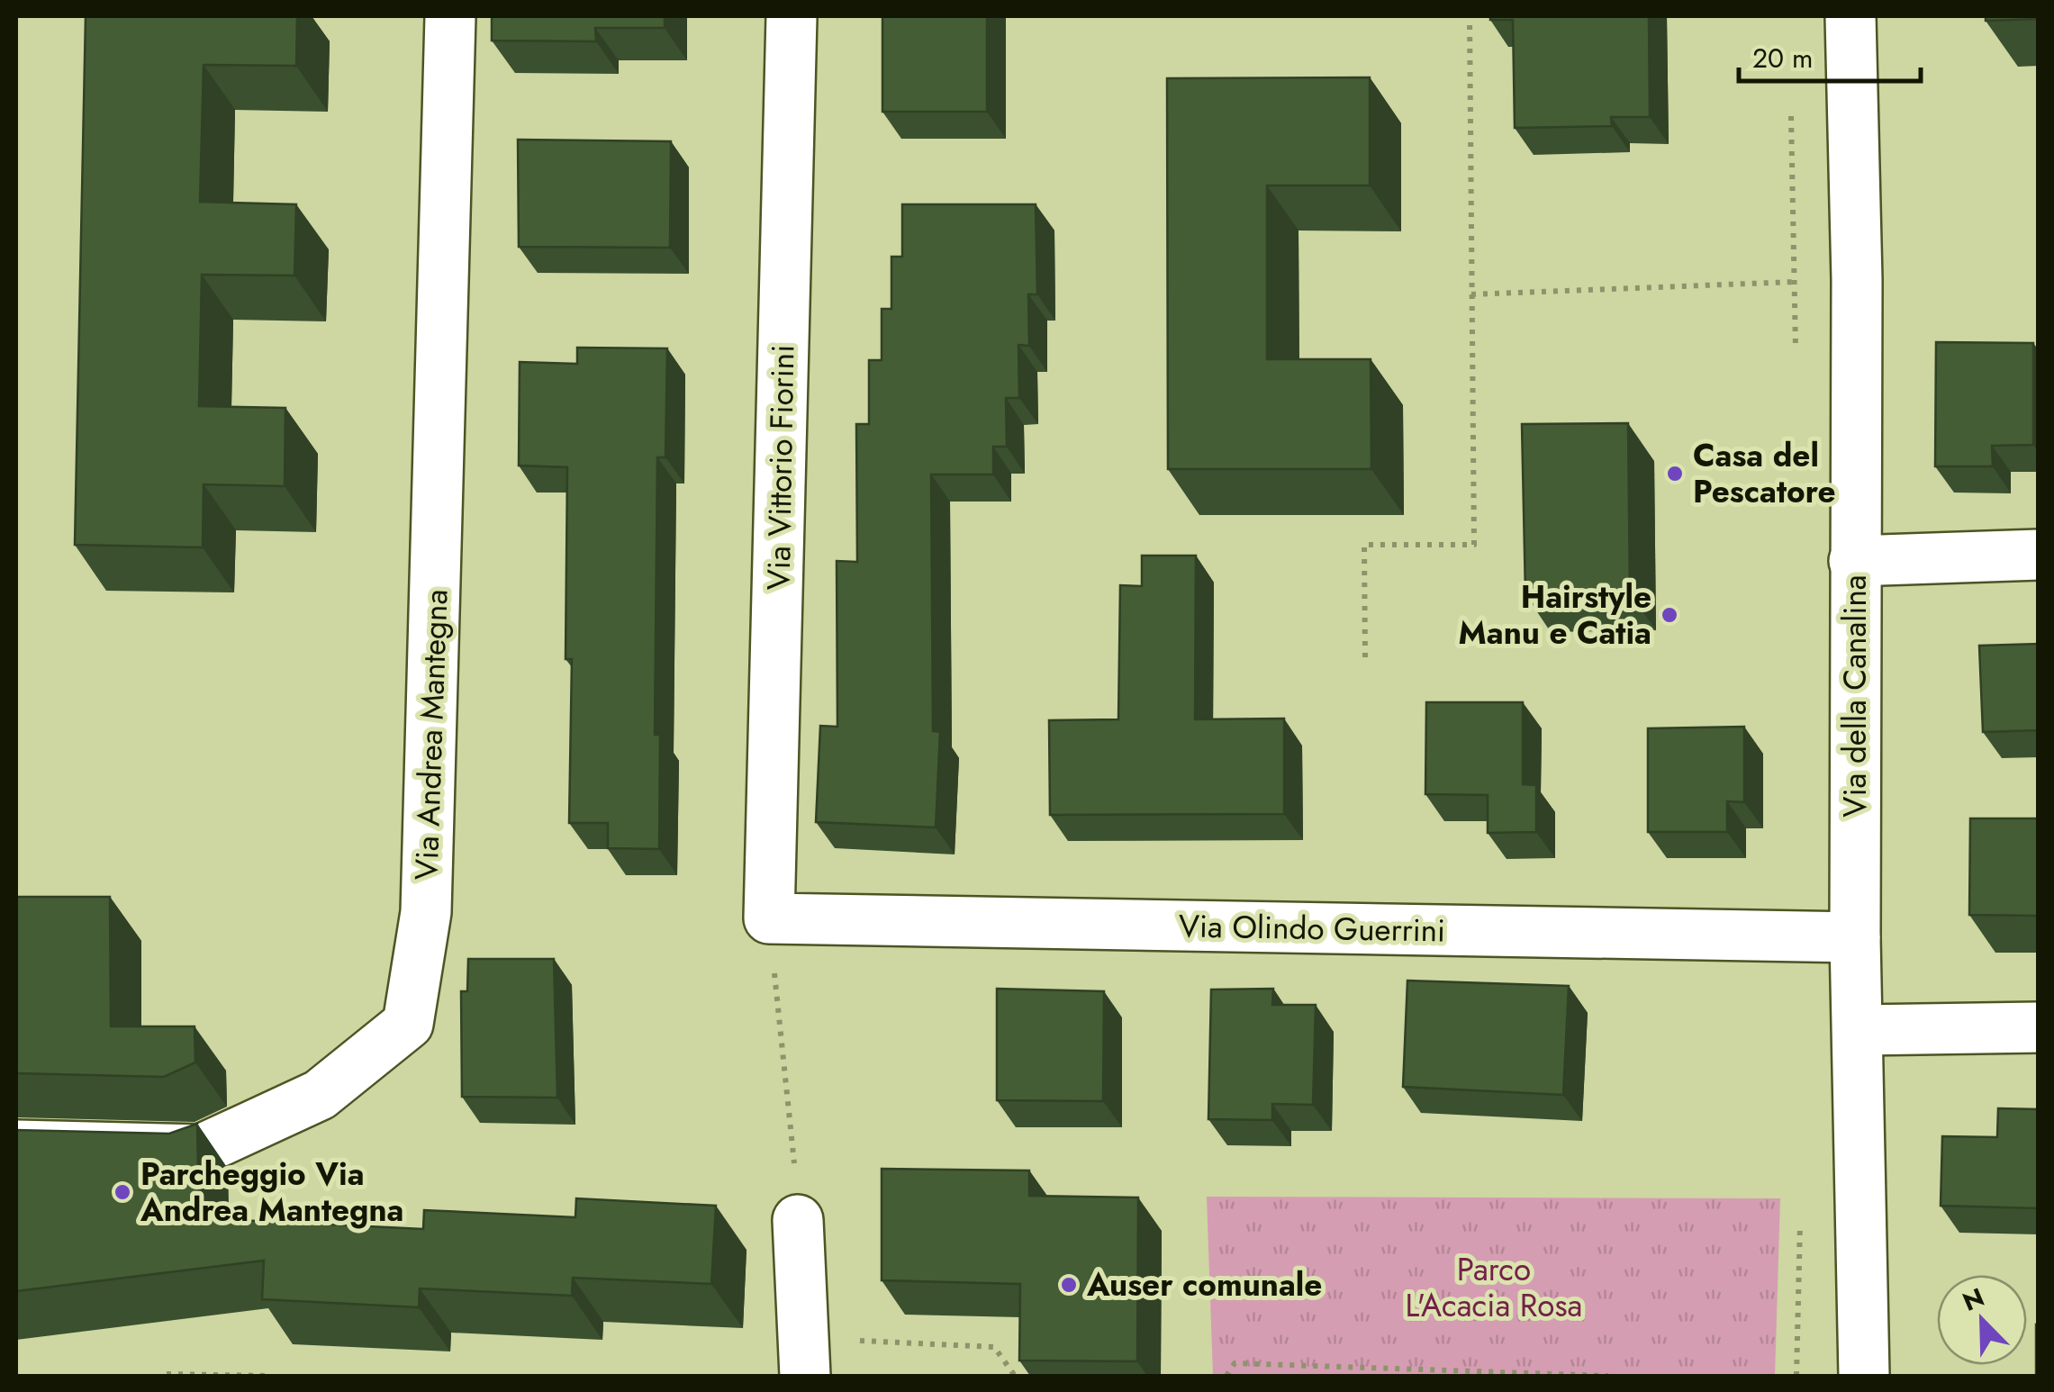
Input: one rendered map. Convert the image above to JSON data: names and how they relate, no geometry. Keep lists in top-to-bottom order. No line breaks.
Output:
{"streets":{"street":["Via Vittorio Fiorini","Via della Canalina","Via Andrea Mantegna","Via Olindo Guerrini"]},"crossings":[["Via Vittorio Fiorini","Via Olindo Guerrini"],["Via della Canalina","Via Olindo Guerrini"]],"parks":["Parco L'Acacia Rosa"],"places":["Casa del Pescatore","Hairstyle Manu e Catia","Parcheggio Via Andrea Mantegna","Auser comunale"],"scale_bar":"20 m","north":"top left"}
